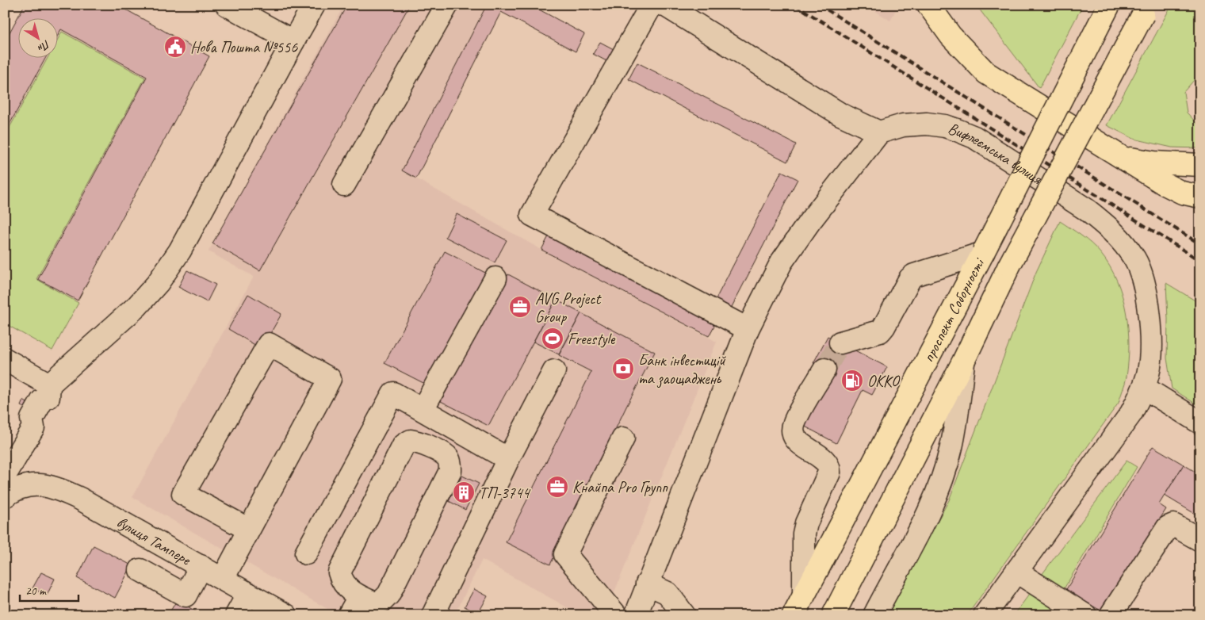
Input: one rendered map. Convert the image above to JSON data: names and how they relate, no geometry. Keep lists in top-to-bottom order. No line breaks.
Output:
{"streets":{"main road":["проспект Соборності"],"street":["Вифлеємська вулиця","вулиця Тампере"]},"places":{"public building":["Нова Пошта №556"],"office":["AVG Project Group","Кнайпа Pro Групп"],"sports":["Freestyle"],"bank":["Банк інвестицій та заощаджень"],"fuel station":["ОККО"],"building":["ТП-3744"]},"scale_bar":"20 m","north":"bottom right"}
